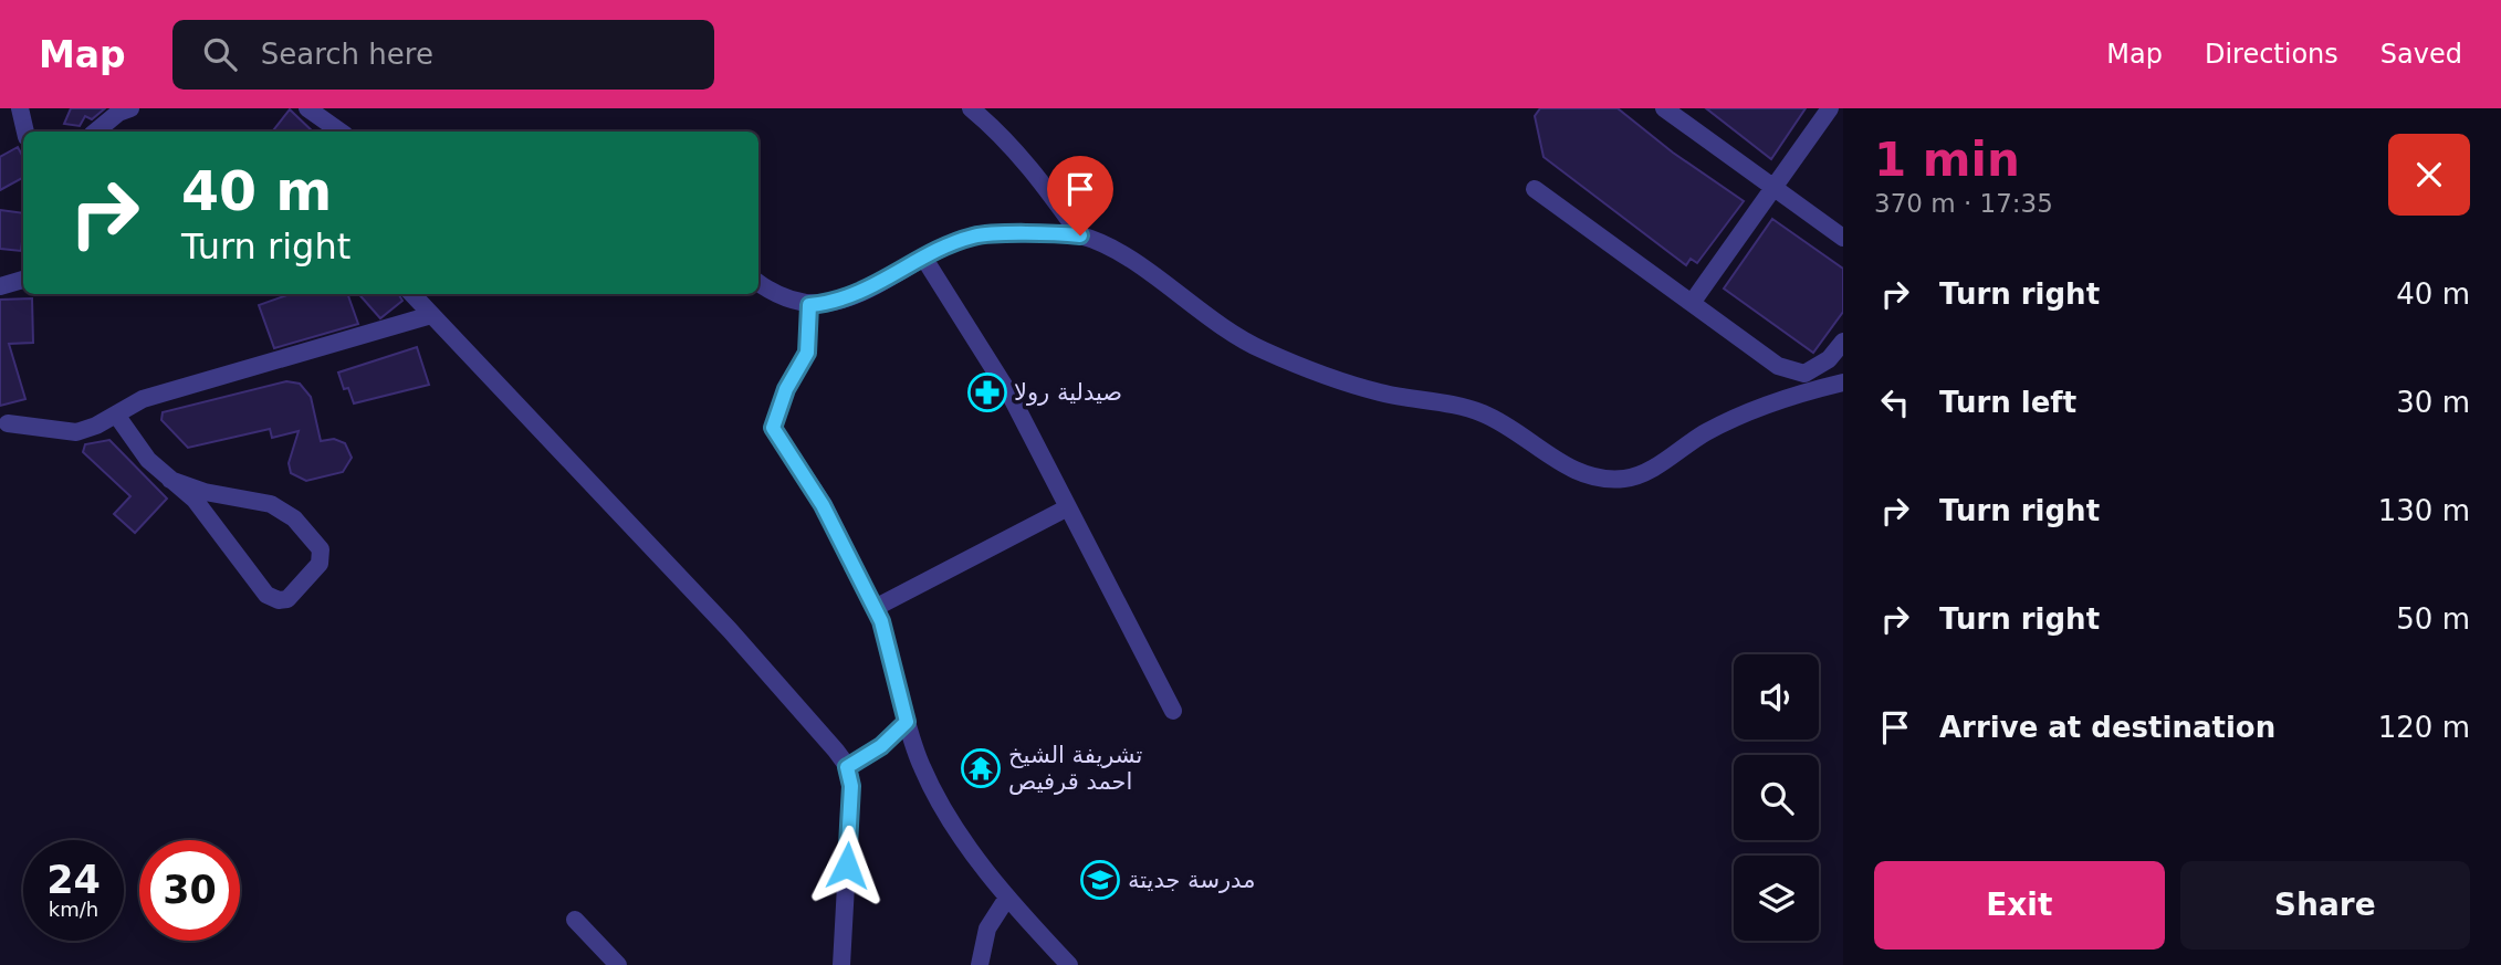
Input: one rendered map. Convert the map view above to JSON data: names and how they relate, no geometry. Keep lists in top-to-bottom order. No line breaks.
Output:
{"places":{"pharmacy":["صيدلية رولا"],"temple":["تشريفة الشيخ احمد قرفيص"],"school or university":["مدرسة جديتة"]},"page":{"header":"Map","search":"Search here","nav":["Map","Directions","Saved"],"heading":["1 min","370 m · 17:35"],"turn":["40 m","Turn right"],"list":[{"name":"Turn right","value":"40 m"},{"name":"Turn left","value":"30 m"},{"name":"Turn right","value":"130 m"},{"name":"Turn right","value":"50 m"},{"name":"Arrive at destination","value":"120 m"}],"speed":"24 km/h","limit":"30","buttons":["Exit","Share"]}}
